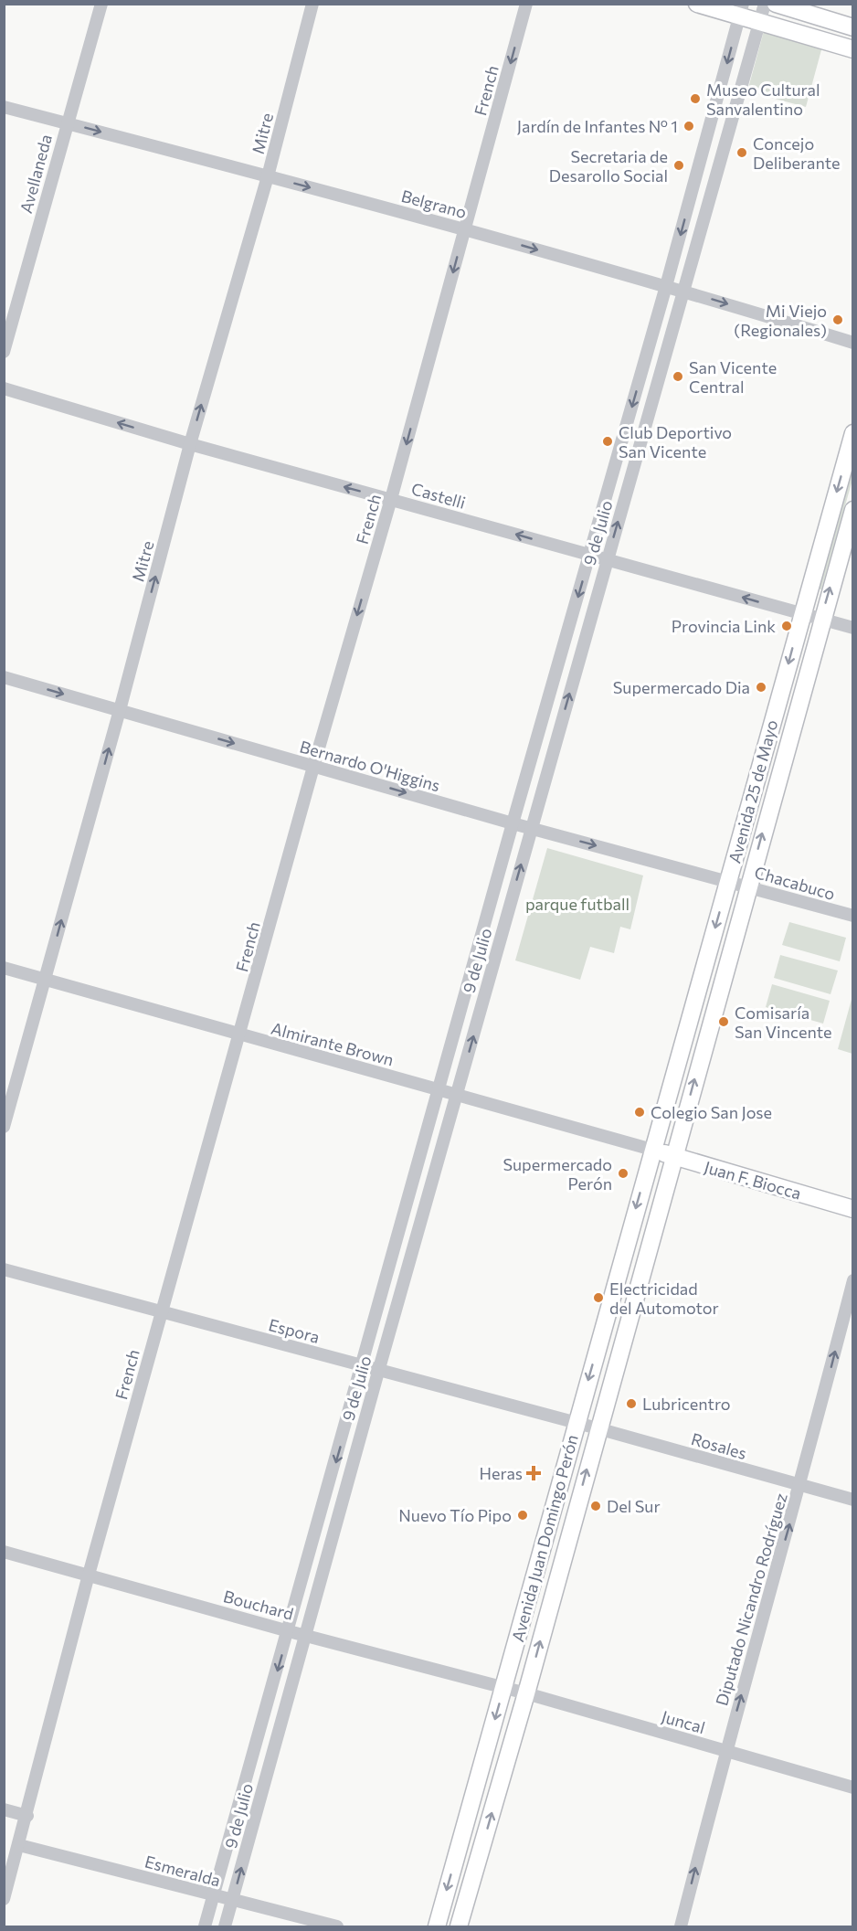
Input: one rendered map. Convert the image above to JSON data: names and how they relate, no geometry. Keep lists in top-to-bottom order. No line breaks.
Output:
{"streets":{"main road":["Avenida 25 de Mayo","Juan F. Biocca","Avenida Juan Domingo Perón"],"street":["French","Mitre","Avellaneda","Belgrano","Castelli","9 de Julio","Bernardo O'Higgins","Chacabuco","Almirante Brown","Espora","Rosales","Diputado Nicandro Rodríguez","Bouchard","Juncal","Esmeralda"]},"crossings":[["French","Belgrano"],["French","Castelli"],["French","Bernardo O'Higgins"],["French","Almirante Brown"],["French","Espora"],["French","Bouchard"],["French","Esmeralda"],["Mitre","Belgrano"],["Mitre","Castelli"],["Mitre","Bernardo O'Higgins"],["Mitre","Almirante Brown"],["Avellaneda","Belgrano"],["Belgrano","9 de Julio"],["Castelli","9 de Julio"],["Castelli","Avenida 25 de Mayo"],["9 de Julio","Bernardo O'Higgins"],["9 de Julio","Almirante Brown"],["9 de Julio","Espora"],["9 de Julio","Bouchard"],["9 de Julio","Esmeralda"],["Bernardo O'Higgins","Avenida 25 de Mayo"],["Bernardo O'Higgins","Chacabuco"],["Avenida 25 de Mayo","Chacabuco"],["Avenida 25 de Mayo","Almirante Brown"],["Avenida 25 de Mayo","Juan F. Biocca"],["Avenida 25 de Mayo","Avenida Juan Domingo Perón"],["Almirante Brown","Juan F. Biocca"],["Almirante Brown","Avenida Juan Domingo Perón"],["Juan F. Biocca","Avenida Juan Domingo Perón"],["Espora","Rosales"],["Espora","Avenida Juan Domingo Perón"],["Rosales","Avenida Juan Domingo Perón"],["Rosales","Diputado Nicandro Rodríguez"],["Avenida Juan Domingo Perón","Bouchard"],["Avenida Juan Domingo Perón","Juncal"],["Diputado Nicandro Rodríguez","Juncal"],["Bouchard","Juncal"]],"one_way":["French","Mitre","Belgrano","Castelli","Bernardo O'Higgins","Diputado Nicandro Rodríguez"],"parks":["parque futball"],"places":{"other":["Museo Cultural Sanvalentino","Jardín de Infantes Nº 1","Concejo Deliberante","Secretaria de Desarollo Social","Mi Viejo (Regionales)","San Vicente Central","Club Deportivo San Vicente","Provincia Link","Supermercado Dia","Comisaría San Vincente","Colegio San Jose","Supermercado Perón","Electricidad del Automotor","Lubricentro","Del Sur","Nuevo Tío Pipo"],"health":["Heras"]}}
